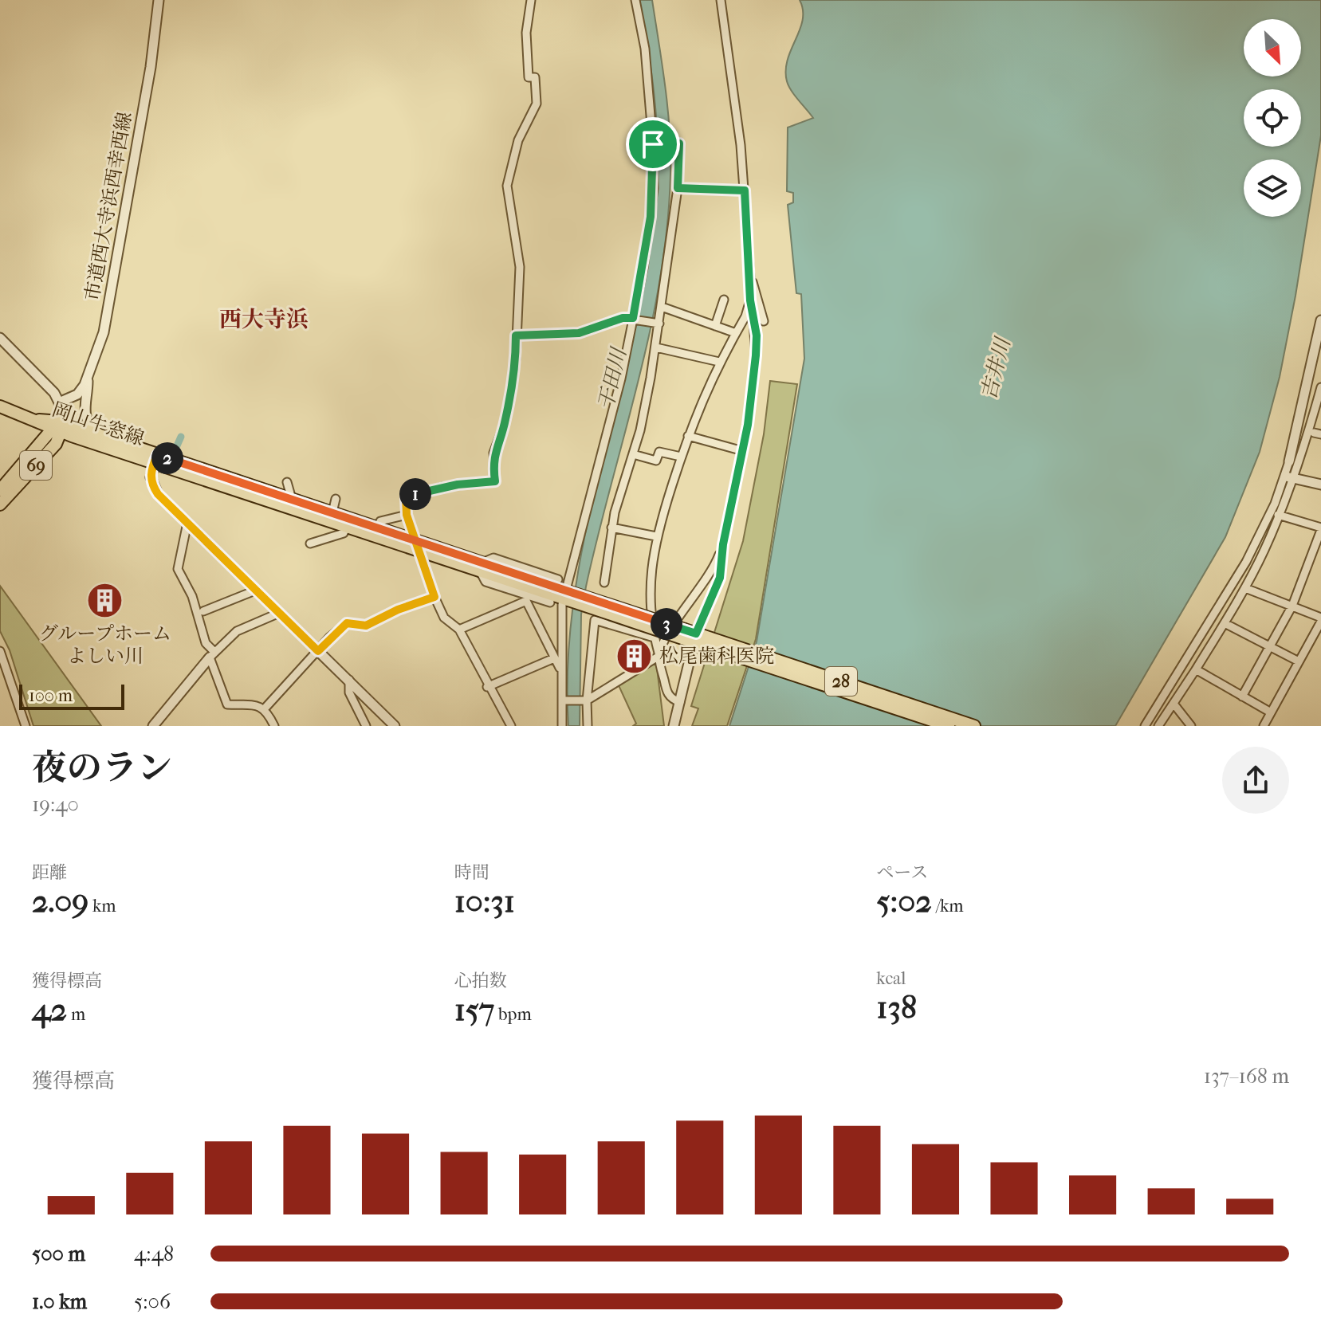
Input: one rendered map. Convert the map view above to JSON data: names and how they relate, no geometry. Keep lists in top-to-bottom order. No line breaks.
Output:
{"streets":{"main road":["岡山牛窓線","69","28"],"street":["市道西大寺浜西幸西線"]},"crossings":[["市道西大寺浜西幸西線","岡山牛窓線"],["岡山牛窓線","69"]],"districts":["西大寺浜"],"water":["吉井川","干田川"],"places":{"building":["グループホーム よしい川","松尾歯科医院"]},"scale_bar":"100 m","north":"bottom right","page":{"pins":["2","1","3"],"scale":"100 m","heading":["夜のラン","19:40"],"stats":[["距離","2.09 km"],["時間","10:31"],["ペース","5:02 /km"],["獲得標高","42 m"],["心拍数","157 bpm"],["kcal","138"]],"chart":["獲得標高","137–168 m"],"list":[{"name":"500 m","note":"4:48"},{"name":"1.0 km","note":"5:06"}]}}
